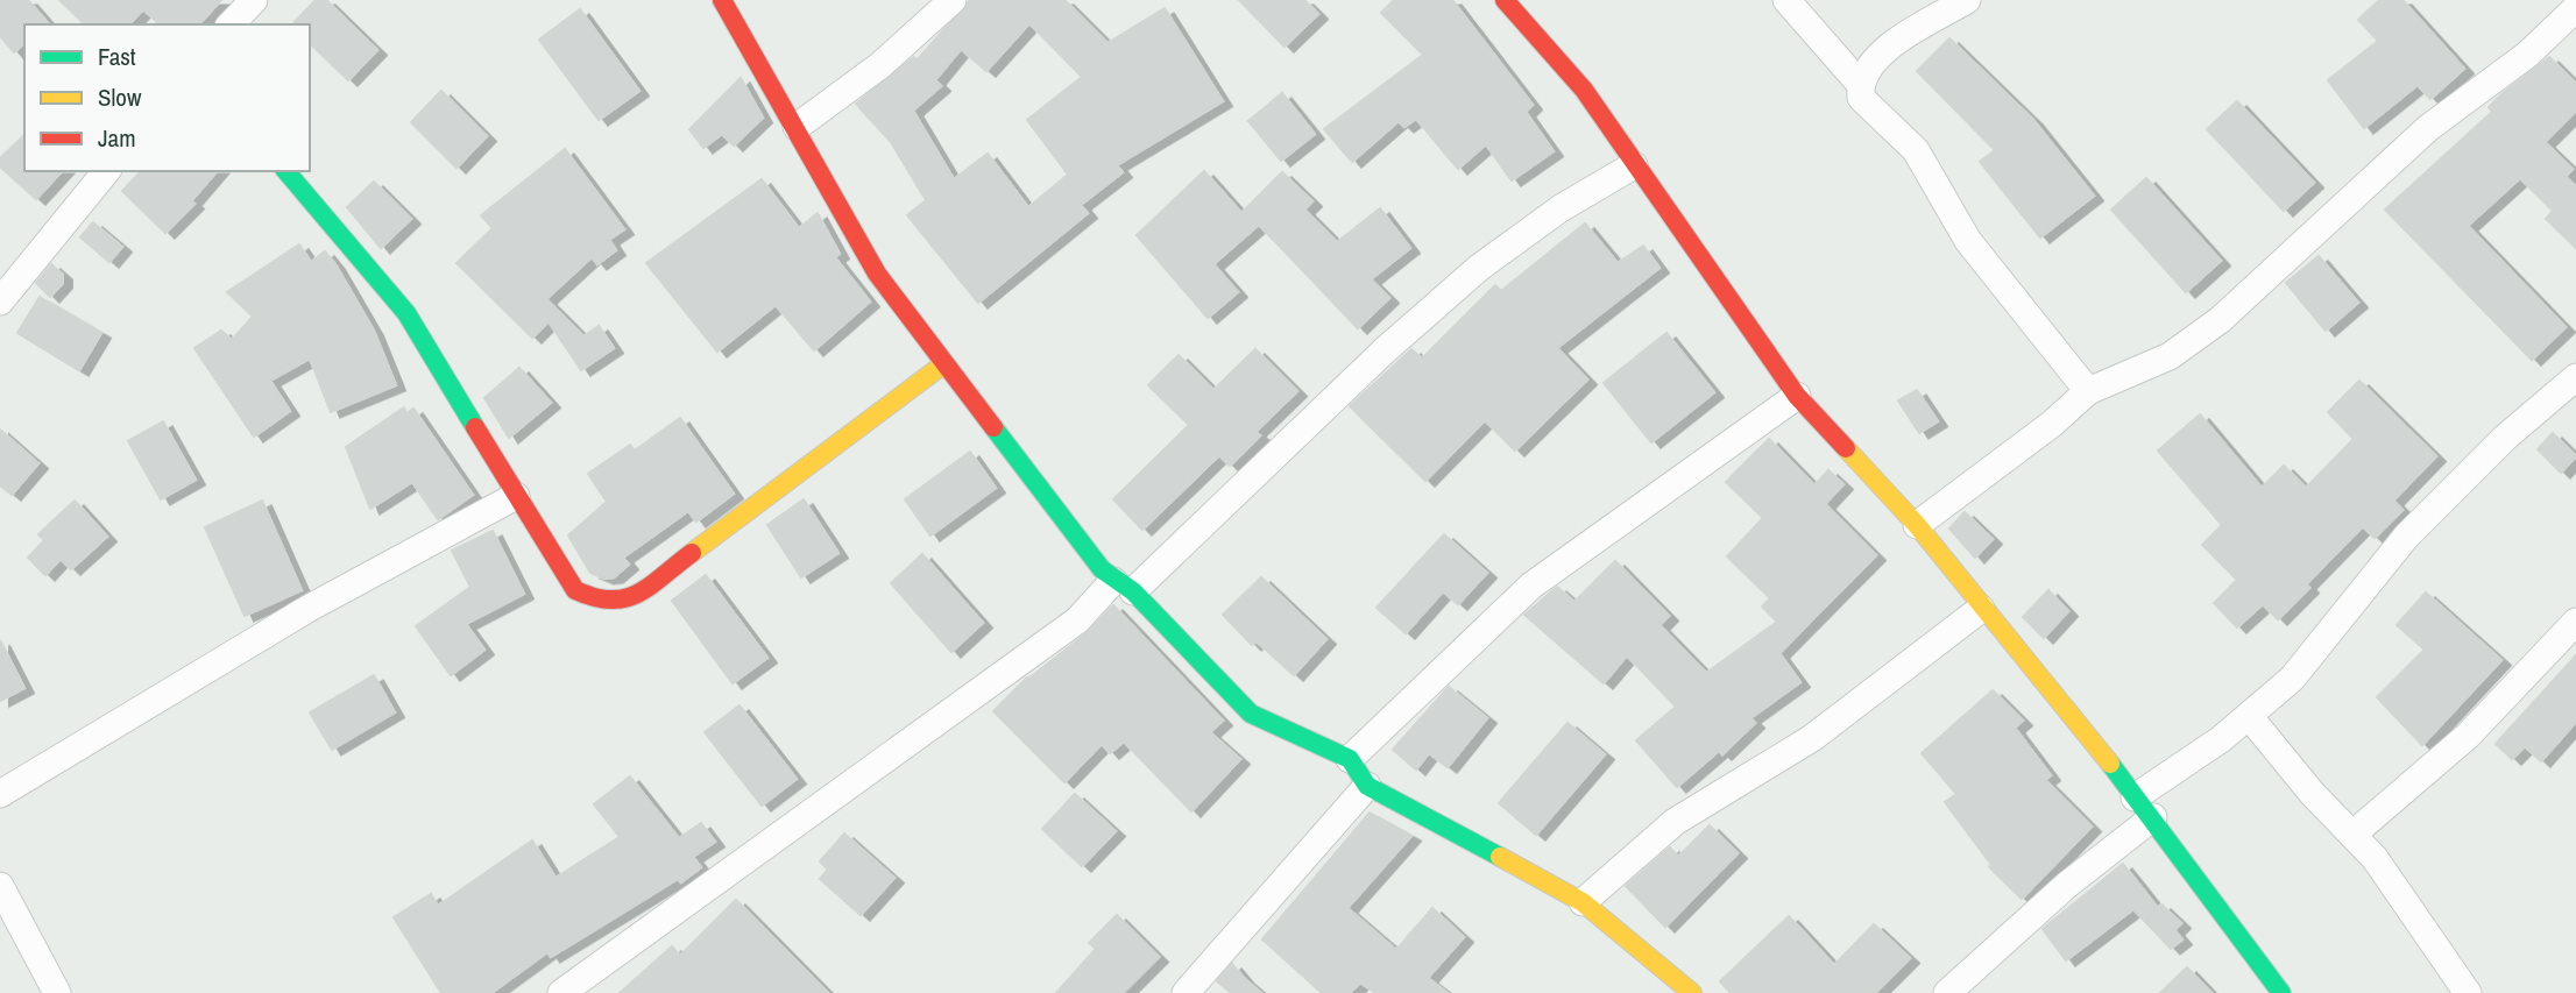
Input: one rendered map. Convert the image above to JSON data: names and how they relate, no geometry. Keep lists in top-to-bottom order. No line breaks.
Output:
{"legend":["Fast","Slow","Jam"]}
